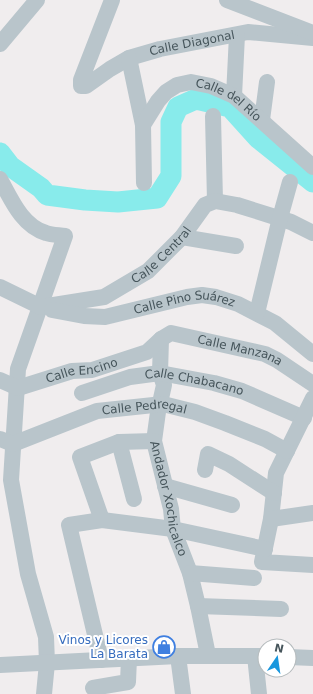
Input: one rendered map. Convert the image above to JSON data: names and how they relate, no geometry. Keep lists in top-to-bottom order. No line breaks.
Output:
{"streets":{"street":["Calle Diagonal","Calle del Río","Calle Central","Calle Pino Suárez","Calle Manzana","Calle Encino","Calle Chabacano","Calle Pedregal","Andador Xochicalco"]},"crossings":[["Calle Central","Calle Pino Suárez"],["Calle Manzana","Calle Encino"],["Calle Manzana","Andador Xochicalco"],["Calle Encino","Andador Xochicalco"],["Calle Chabacano","Andador Xochicalco"],["Calle Pedregal","Andador Xochicalco"]],"places":{"shop":["Vinos y Licores La Barata"]},"north":"top"}
